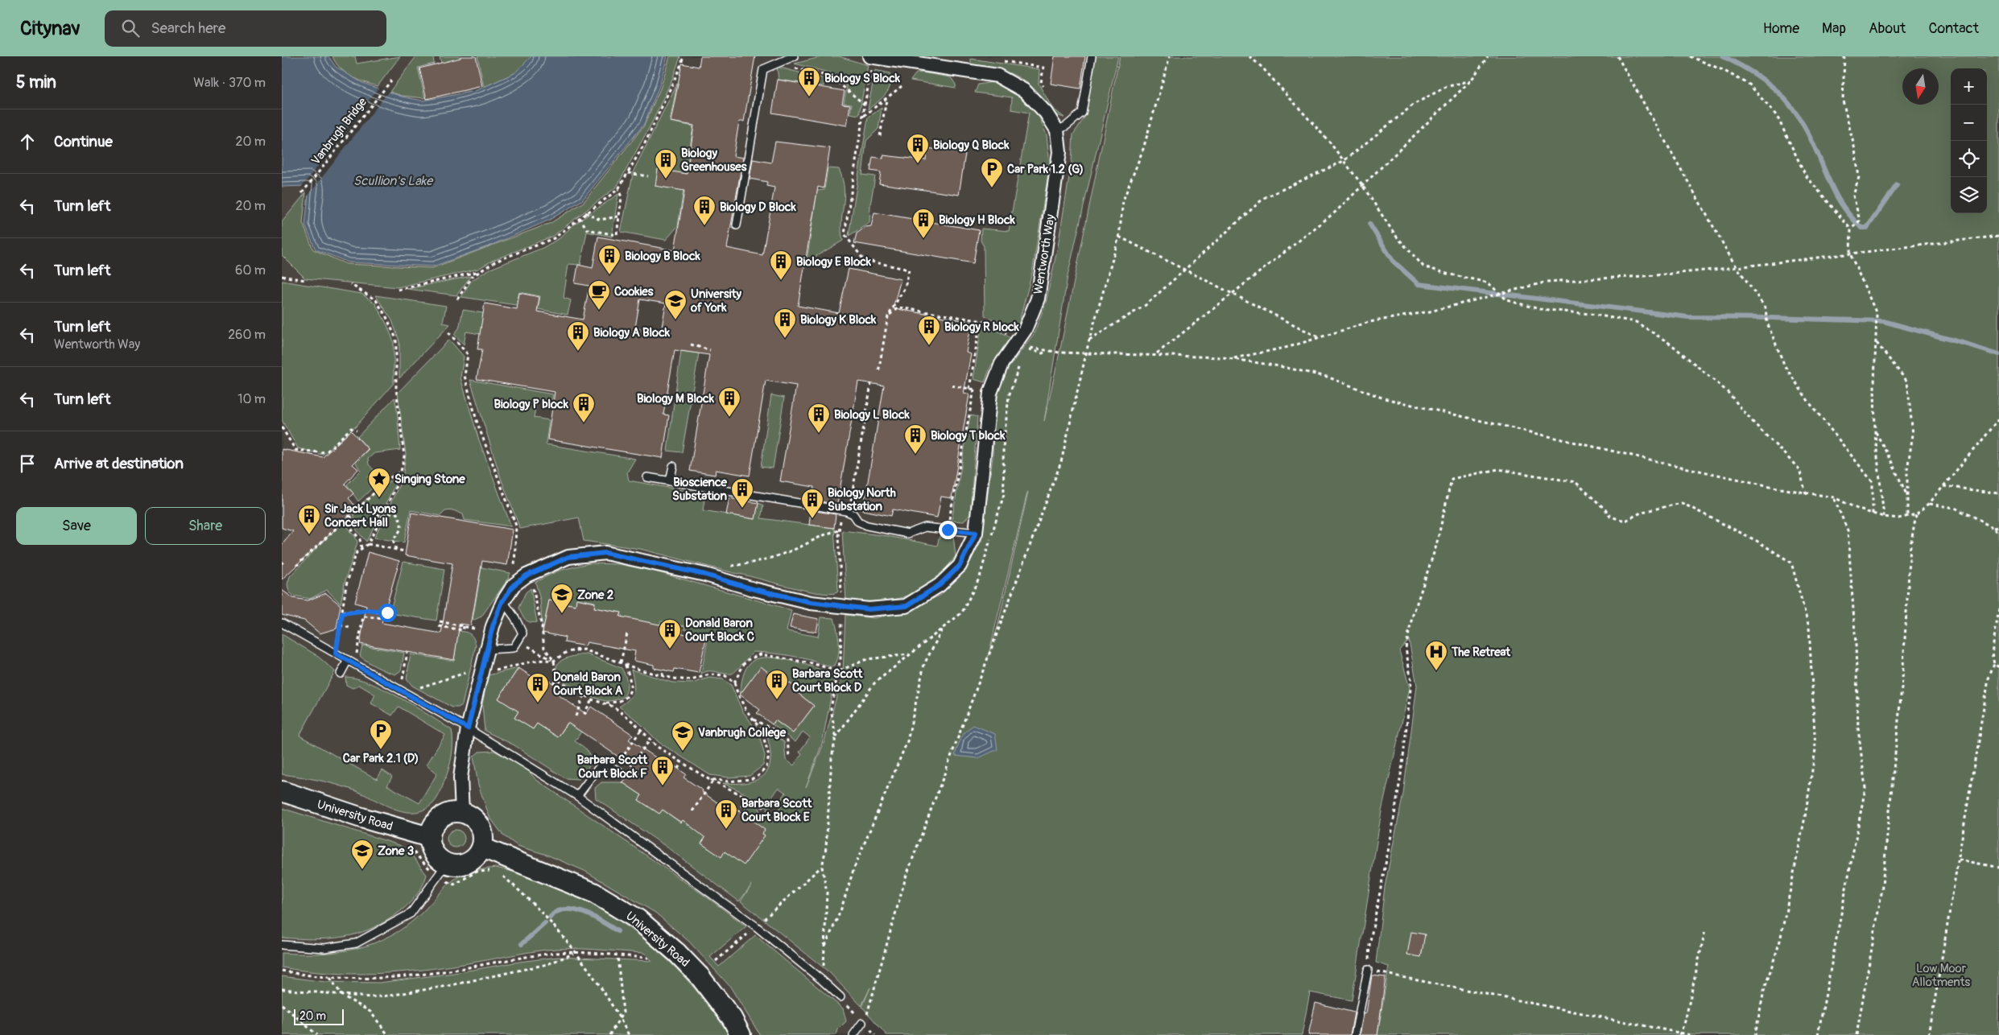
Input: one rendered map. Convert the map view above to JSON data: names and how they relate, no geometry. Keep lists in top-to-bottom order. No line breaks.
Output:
{"streets":{"street":["Wentworth Way","University Road"],"path":["Vanbrugh Bridge"]},"crossings":[["Wentworth Way","University Road"]],"water":["Scullion's Lake"],"parks":["Low Moor Allotments"],"places":{"building":["Biology S Block","Biology Q Block","Biology Greenhouses","Biology D Block","Biology H Block","Biology B Block","Biology E Block","Biology K Block","Biology R block","Biology A Block","Biology M Block","Biology P block","Biology L Block","Biology T block","Bioscience Substation","Biology North Substation","Sir Jack Lyons Concert Hall","Donald Baron Court Block C","Barbara Scott Court Block D","Donald Baron Court Block A","Barbara Scott Court Block F","Barbara Scott Court Block E"],"parking":["Car Park 1.2 (G)","Car Park 2.1 (D)"],"cafe":["Cookies"],"school or university":["University of York","Zone 2","Vanbrugh College","Zone 3"],"place":["Singing Stone"],"hospital":["The Retreat"]},"scale_bar":"20 m","north":"bottom","page":{"header":"Citynav","search":"Search here","nav":["Home","Map","About","Contact"],"heading":["5 min","Walk · 370 m"],"map_buttons":["+","−"],"list":[["Continue","20 m"],["Turn left","20 m"],["Turn left","60 m"],["Turn left","Wentworth Way","260 m"],["Turn left","10 m"],"Arrive at destination"],"buttons":["Save","Share"],"scale":"20 m"}}
